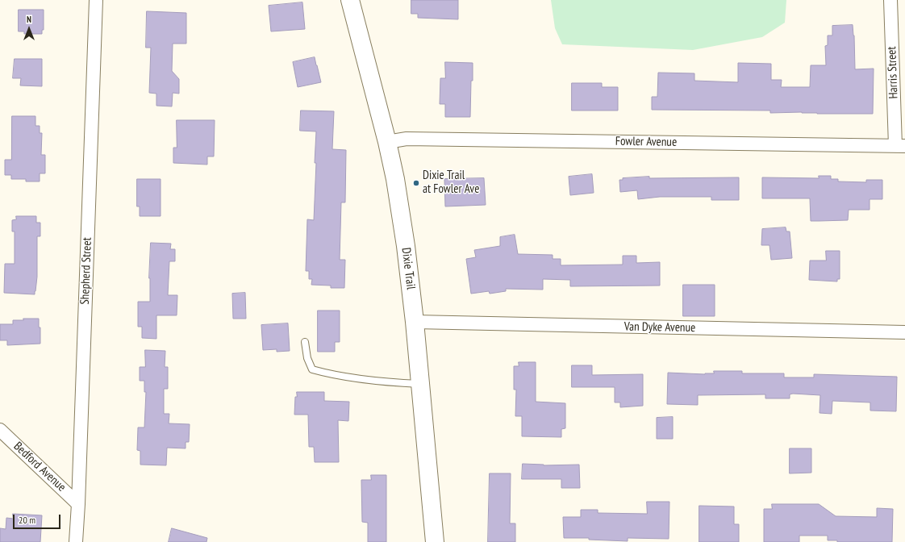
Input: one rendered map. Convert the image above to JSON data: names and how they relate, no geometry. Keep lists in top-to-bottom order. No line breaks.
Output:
{"streets":{"main road":["Dixie Trail"],"street":["Harris Street","Fowler Avenue","Shepherd Street","Van Dyke Avenue","Bedford Avenue"]},"crossings":[["Harris Street","Fowler Avenue"],["Fowler Avenue","Dixie Trail"],["Dixie Trail","Van Dyke Avenue"],["Shepherd Street","Bedford Avenue"]],"places":["Dixie Trail at Fowler Ave"],"scale_bar":"20 m","north":"top"}
